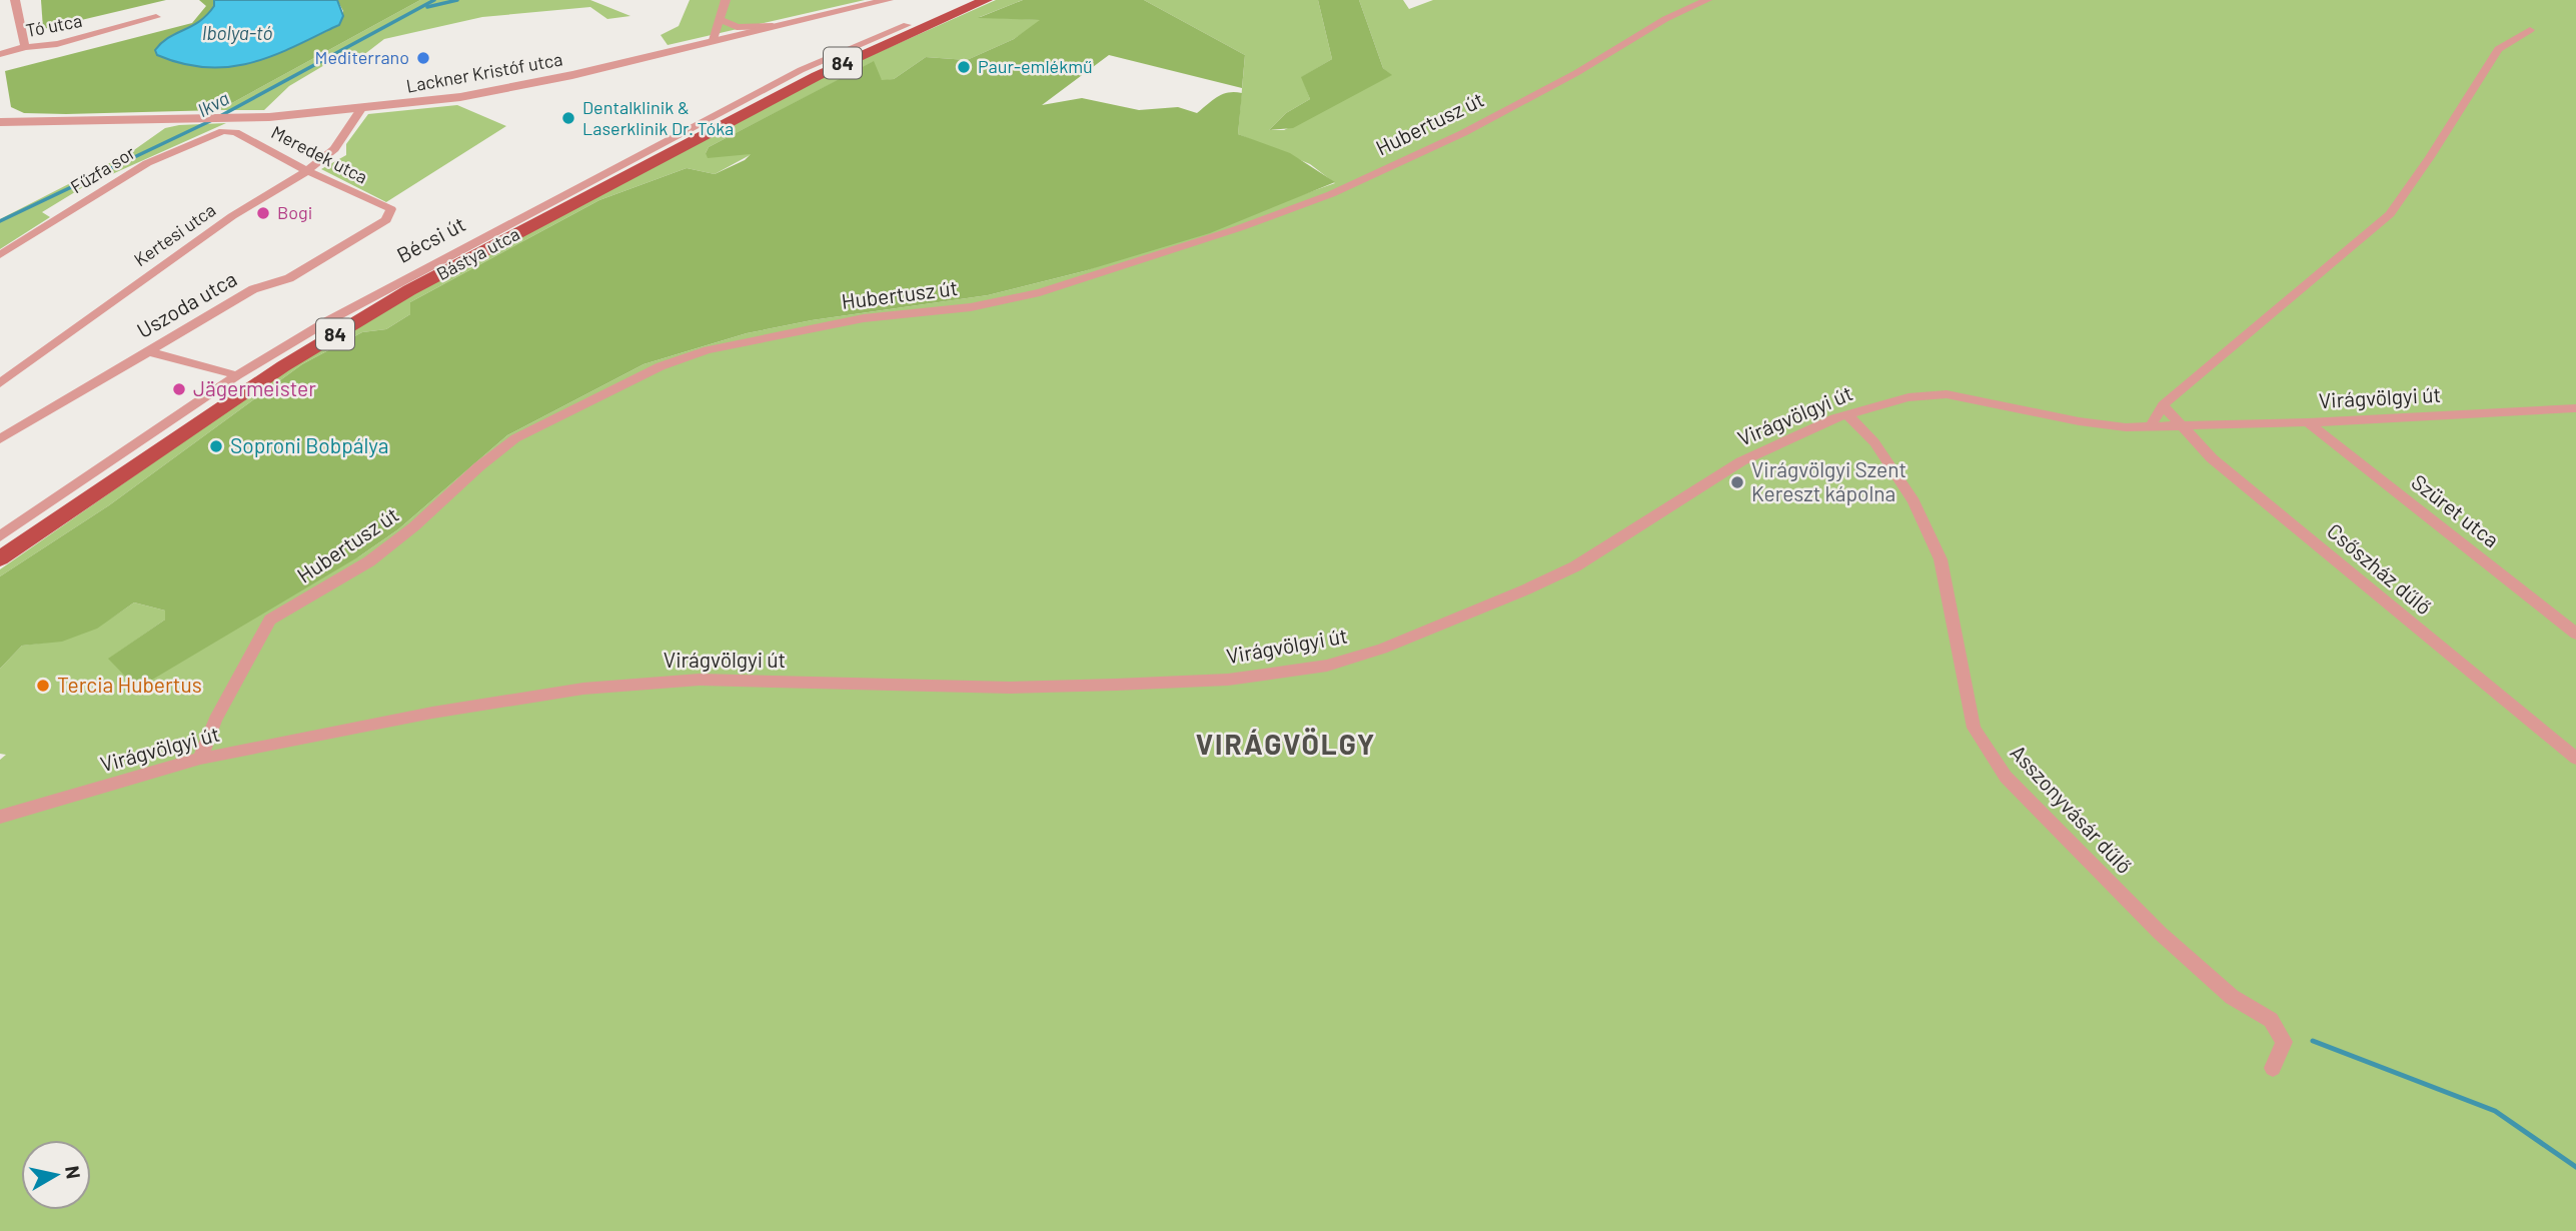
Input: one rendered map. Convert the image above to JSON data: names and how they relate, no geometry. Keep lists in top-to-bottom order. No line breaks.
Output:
{"streets":{"main road":["84","Bástya utca"],"street":["Tó utca","Lackner Kristóf utca","Hubertusz út","Meredek utca","Fűzfa sor","Kertesi utca","Bécsi út","Uszoda utca","Virágvölgyi út","Szüret utca","Csőszház dűlő","Asszonyvásár dűlő"]},"crossings":[["Lackner Kristóf utca","Kertesi utca"],["Hubertusz út","Virágvölgyi út"],["Meredek utca","Fűzfa sor"],["Meredek utca","Kertesi utca"],["Meredek utca","Uszoda utca"],["Virágvölgyi út","Szüret utca"],["Virágvölgyi út","Csőszház dűlő"],["Virágvölgyi út","Asszonyvásár dűlő"]],"districts":["VIRÁGVÖLGY"],"water":["Ibolya-tó","Ikva"],"places":["Mediterrano","Paur-emlékmű","Dentalklinik & Laserklinik Dr. Tóka","Bogi","Jägermeister","Soproni Bobpálya","Virágvölgyi Szent Kereszt kápolna","Tercia Hubertus"],"north":"right"}
